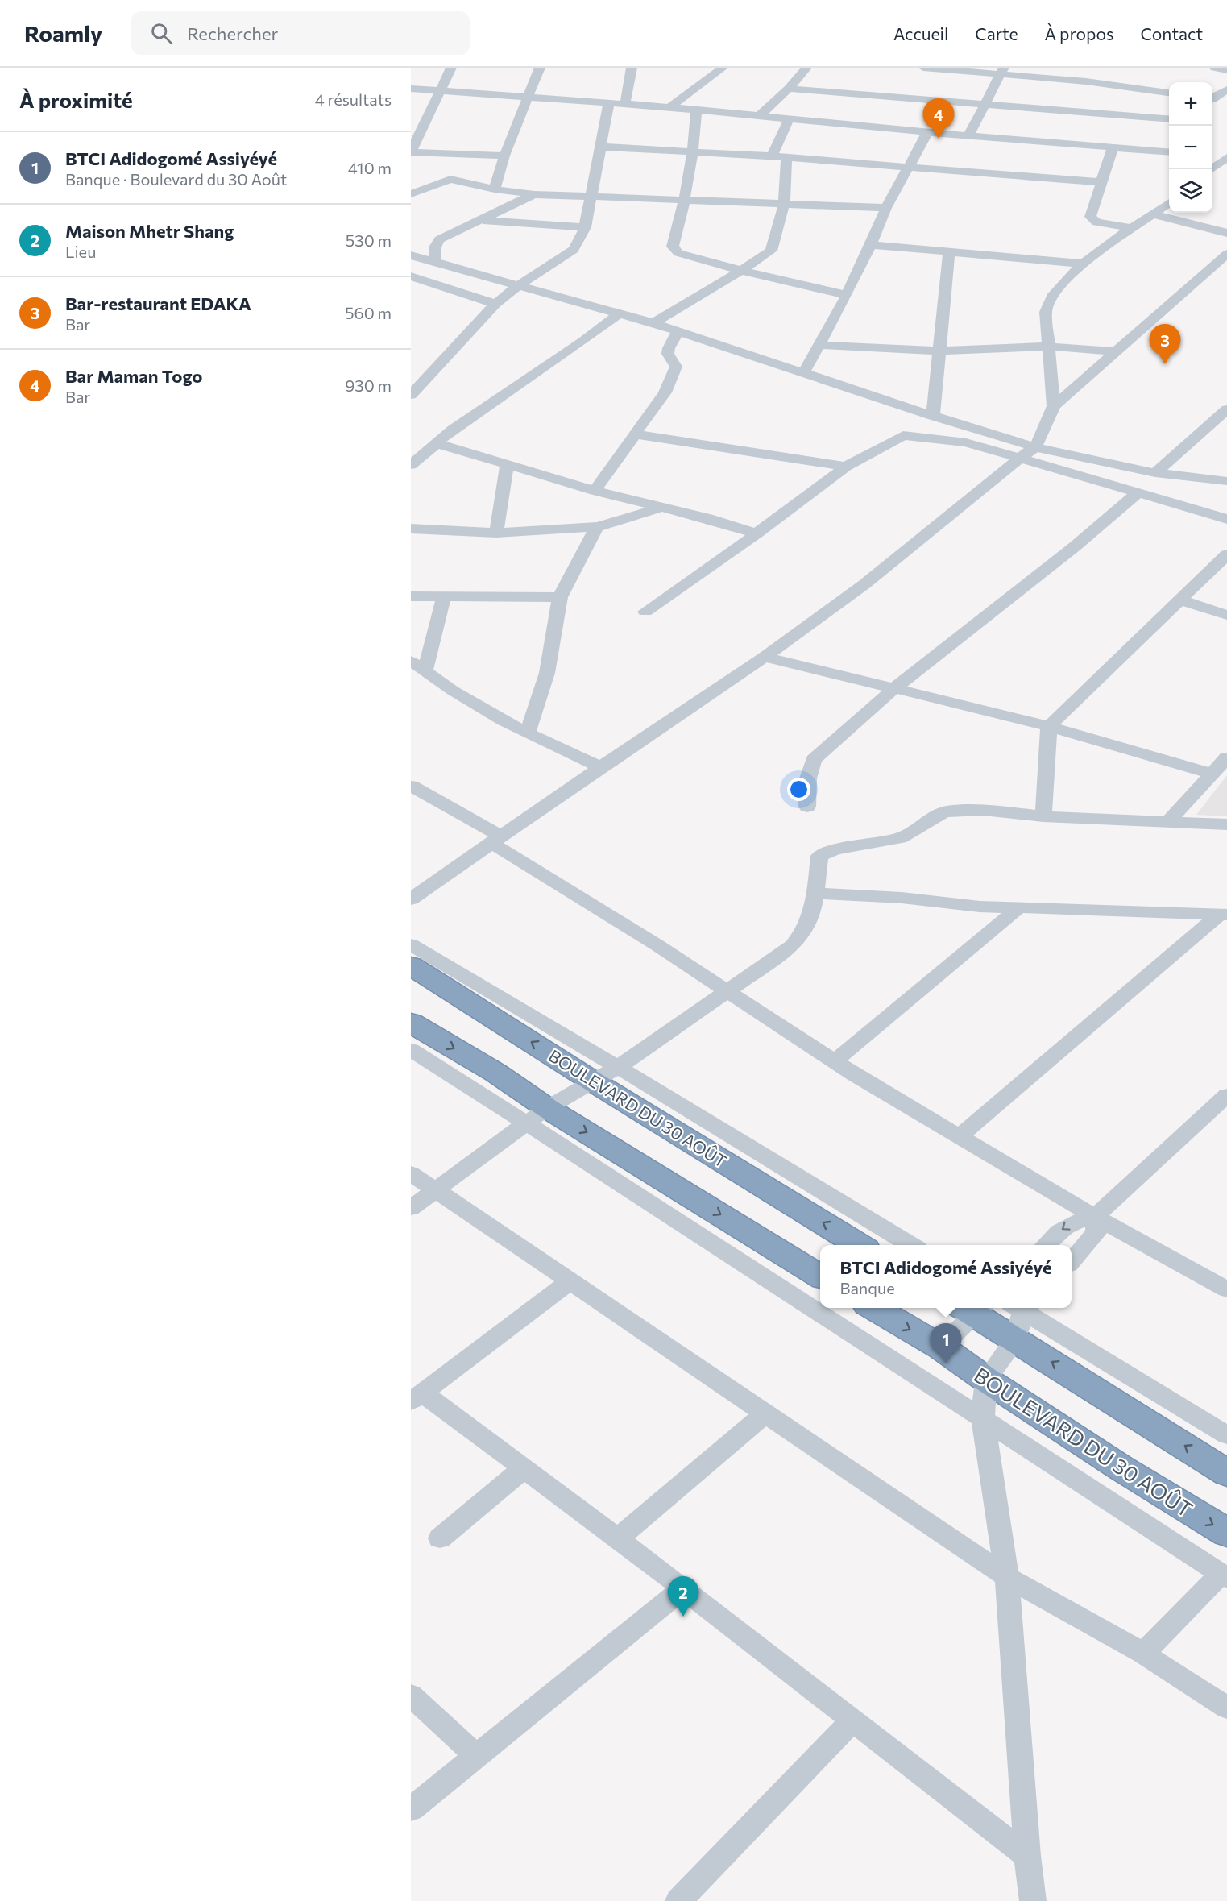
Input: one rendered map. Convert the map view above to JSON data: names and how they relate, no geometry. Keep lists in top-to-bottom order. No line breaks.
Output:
{"streets":{"highway":["BOULEVARD DU 30 AOÛT"]},"page":{"header":"Roamly","search":"Rechercher","nav":["Accueil","Carte","À propos","Contact"],"heading":["À proximité","4 résultats"],"map_buttons":["+","−"],"pins":["4","3","1","2"],"list":[{"mark":"1","name":"BTCI Adidogomé Assiyéyé","note":"Banque · Boulevard du 30 Août","value":"410 m"},{"mark":"2","name":"Maison Mhetr Shang","note":"Lieu","value":"530 m"},{"mark":"3","name":"Bar-restaurant EDAKA","note":"Bar","value":"560 m"},{"mark":"4","name":"Bar Maman Togo","note":"Bar","value":"930 m"}],"popup":["BTCI Adidogomé Assiyéyé","Banque"]}}
